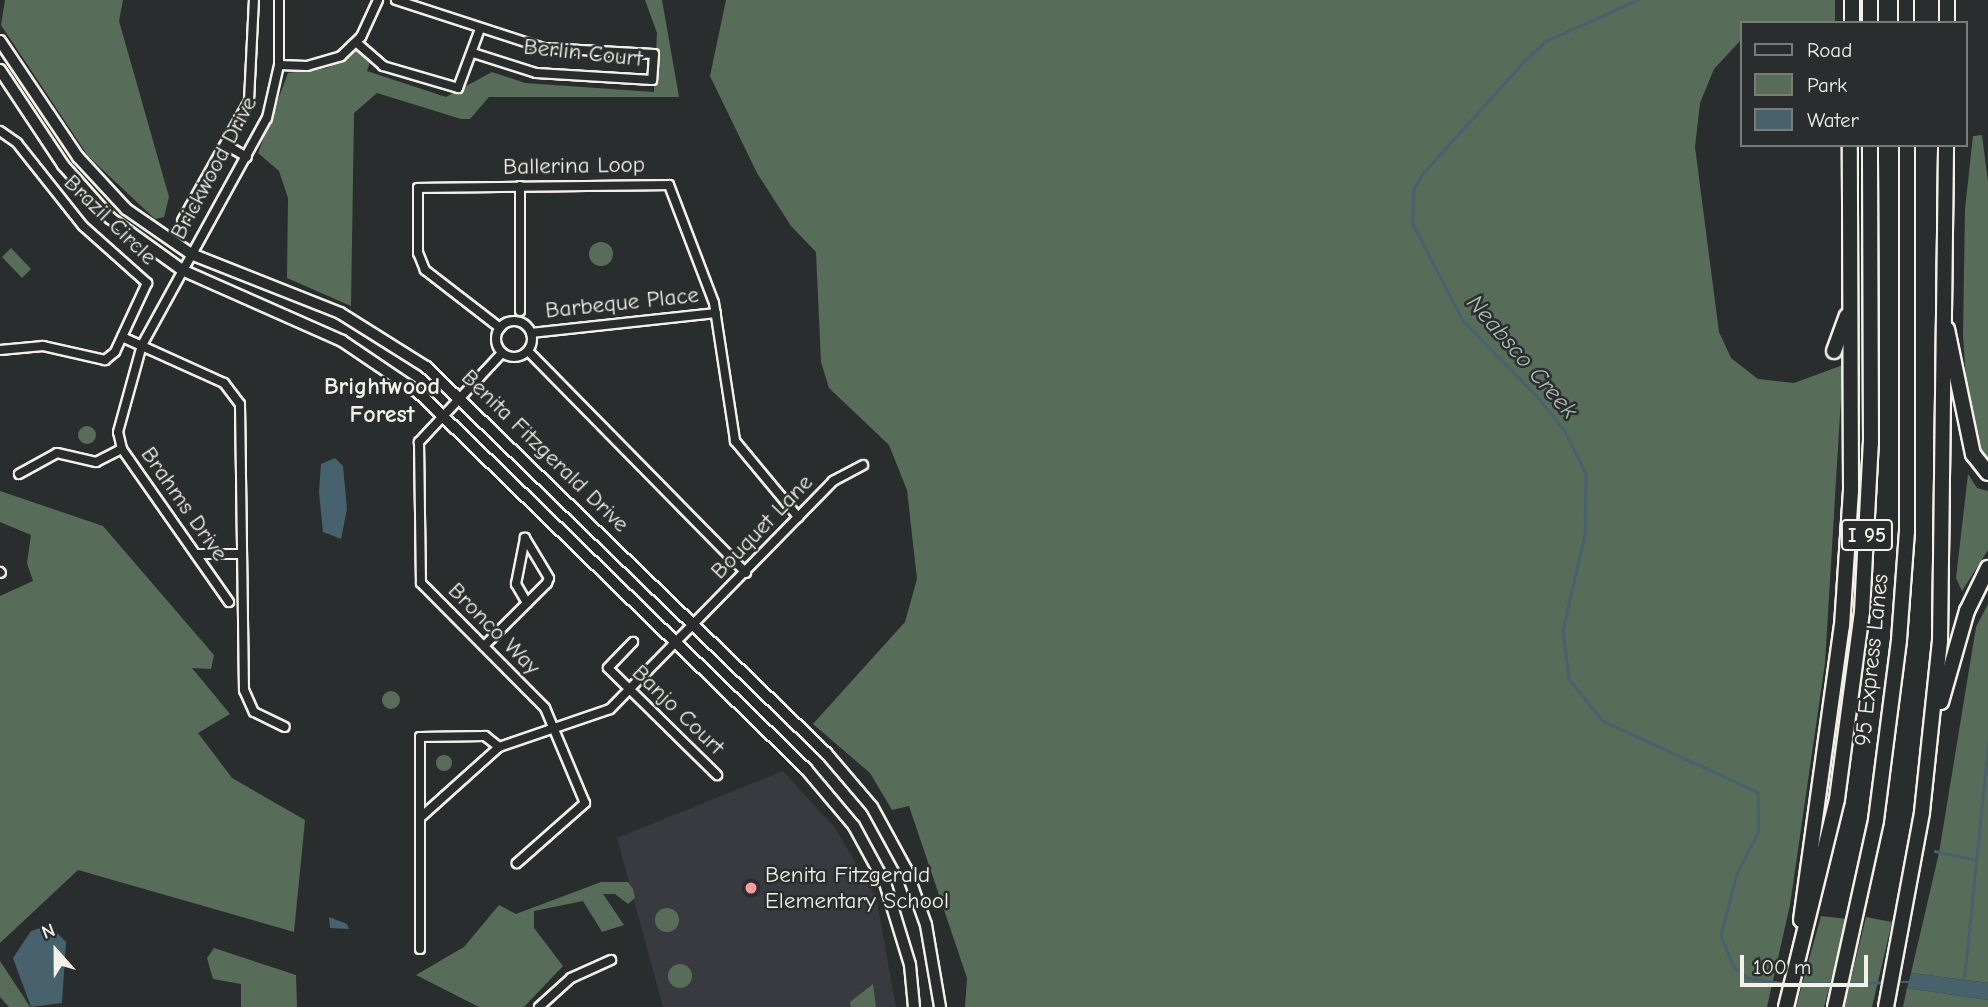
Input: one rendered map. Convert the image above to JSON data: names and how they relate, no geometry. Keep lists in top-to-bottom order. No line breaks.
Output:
{"streets":{"highway":["I 95","95 Express Lanes"],"main road":["Benita Fitzgerald Drive"],"street":["Berlin Court","Ballerina Loop","Brickwood Drive","Brazil Circle","Barbeque Place","Brahms Drive","Bouquet Lane","Bronco Way","Banjo Court"]},"crossings":[["Ballerina Loop","Barbeque Place"],["Ballerina Loop","Bouquet Lane"],["Brickwood Drive","Benita Fitzgerald Drive"],["Brickwood Drive","Brahms Drive"],["Benita Fitzgerald Drive","Brahms Drive"],["Benita Fitzgerald Drive","Bouquet Lane"],["Benita Fitzgerald Drive","Bronco Way"],["Bouquet Lane","Bronco Way"],["Bouquet Lane","Banjo Court"]],"districts":["Brightwood Forest"],"water":["Neabsco Creek"],"places":["Benita Fitzgerald Elementary School"],"legend":["Road","Park","Water"],"scale_bar":"100 m","north":"top"}
